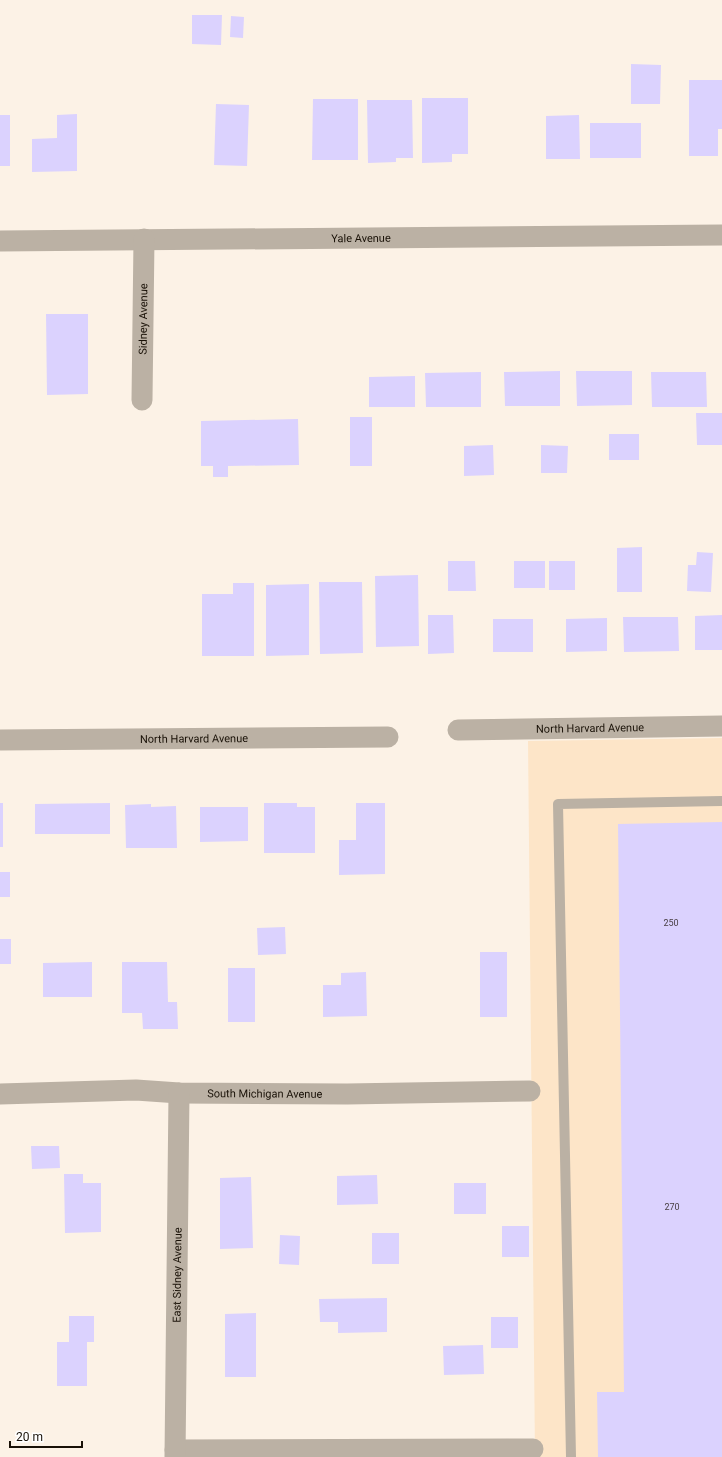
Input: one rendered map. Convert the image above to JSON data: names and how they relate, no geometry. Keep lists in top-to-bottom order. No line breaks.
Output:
{"streets":{"street":["Yale Avenue","Sidney Avenue","North Harvard Avenue","South Michigan Avenue","East Sidney Avenue"]},"crossings":[["Yale Avenue","Sidney Avenue"],["South Michigan Avenue","East Sidney Avenue"]],"house_numbers":["250","270"],"scale_bar":"20 m"}
